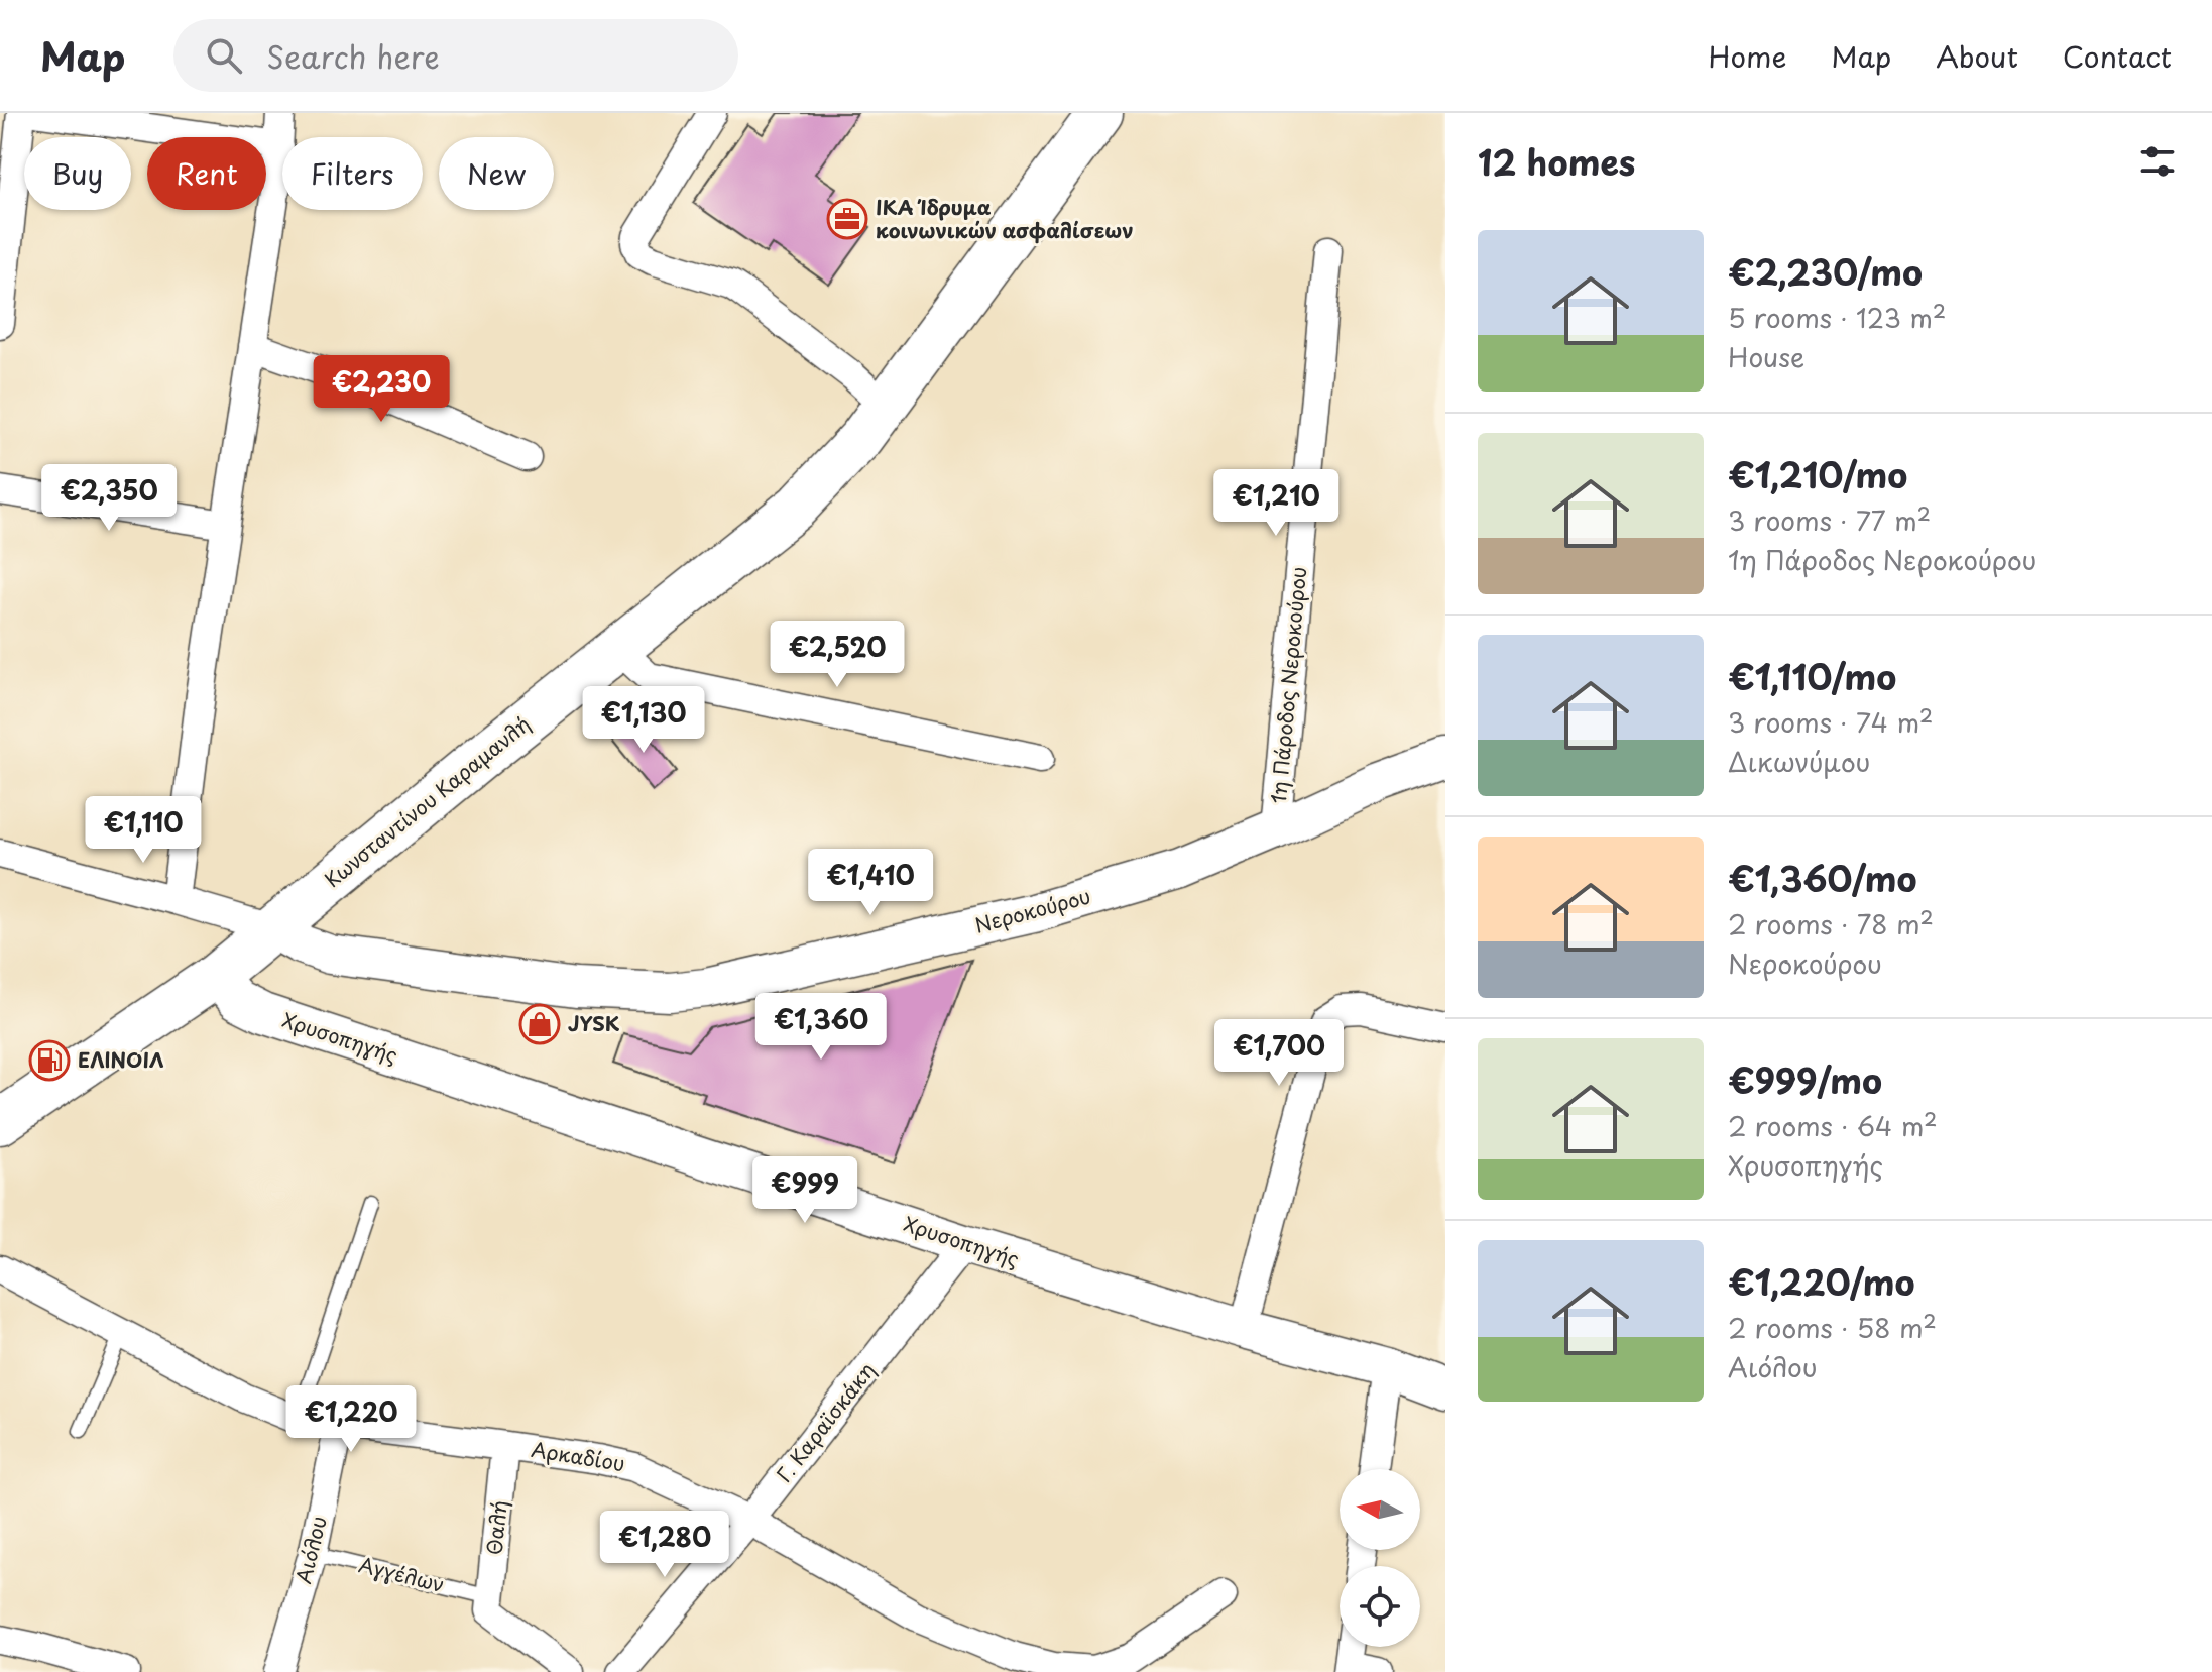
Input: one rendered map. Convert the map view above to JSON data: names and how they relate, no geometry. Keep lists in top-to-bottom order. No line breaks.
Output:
{"streets":{"main road":["Κωνσταντίνου Καραμανλή"],"street":["1η Πάροδος Νεροκούρου","Νεροκούρου","Χρυσοπηγής","Γ. Καραϊσκάκη","Αρκαδίου","Θαλή","Αιόλου","Αγγέλων"]},"crossings":[["1η Πάροδος Νεροκούρου","Νεροκούρου"],["Κωνσταντίνου Καραμανλή","Νεροκούρου"],["Κωνσταντίνου Καραμανλή","Χρυσοπηγής"],["Χρυσοπηγής","Γ. Καραϊσκάκη"],["Γ. Καραϊσκάκη","Αρκαδίου"],["Αρκαδίου","Θαλή"],["Αρκαδίου","Αιόλου"],["Θαλή","Αγγέλων"],["Αιόλου","Αγγέλων"]],"places":{"office":["ΙΚΑ Ίδρυμα κοινωνικών ασφαλίσεων"],"shop":["JYSK"],"fuel station":["ΕΛΙΝΟΙΛ"]},"north":"left","page":{"header":"Map","search":"Search here","nav":["Home","Map","About","Contact"],"heading":"12 homes","chip":["Buy","Rent","Filters","New"],"list":[{"name":"€2,230/mo","note":"5 rooms · 123 m² · House"},{"name":"€1,210/mo","note":"3 rooms · 77 m² · 1η Πάροδος Νεροκούρου"},{"name":"€1,110/mo","note":"3 rooms · 74 m² · Δικωνύμου"},{"name":"€1,360/mo","note":"2 rooms · 78 m² · Νεροκούρου"},{"name":"€999/mo","note":"2 rooms · 64 m² · Χρυσοπηγής"},{"name":"€1,220/mo","note":"2 rooms · 58 m² · Αιόλου"}],"price":["€2,230","€2,350","€1,210","€2,520","€1,130","€1,110","€1,410","€1,360","€1,700","€999","€1,220","€1,280"]}}
